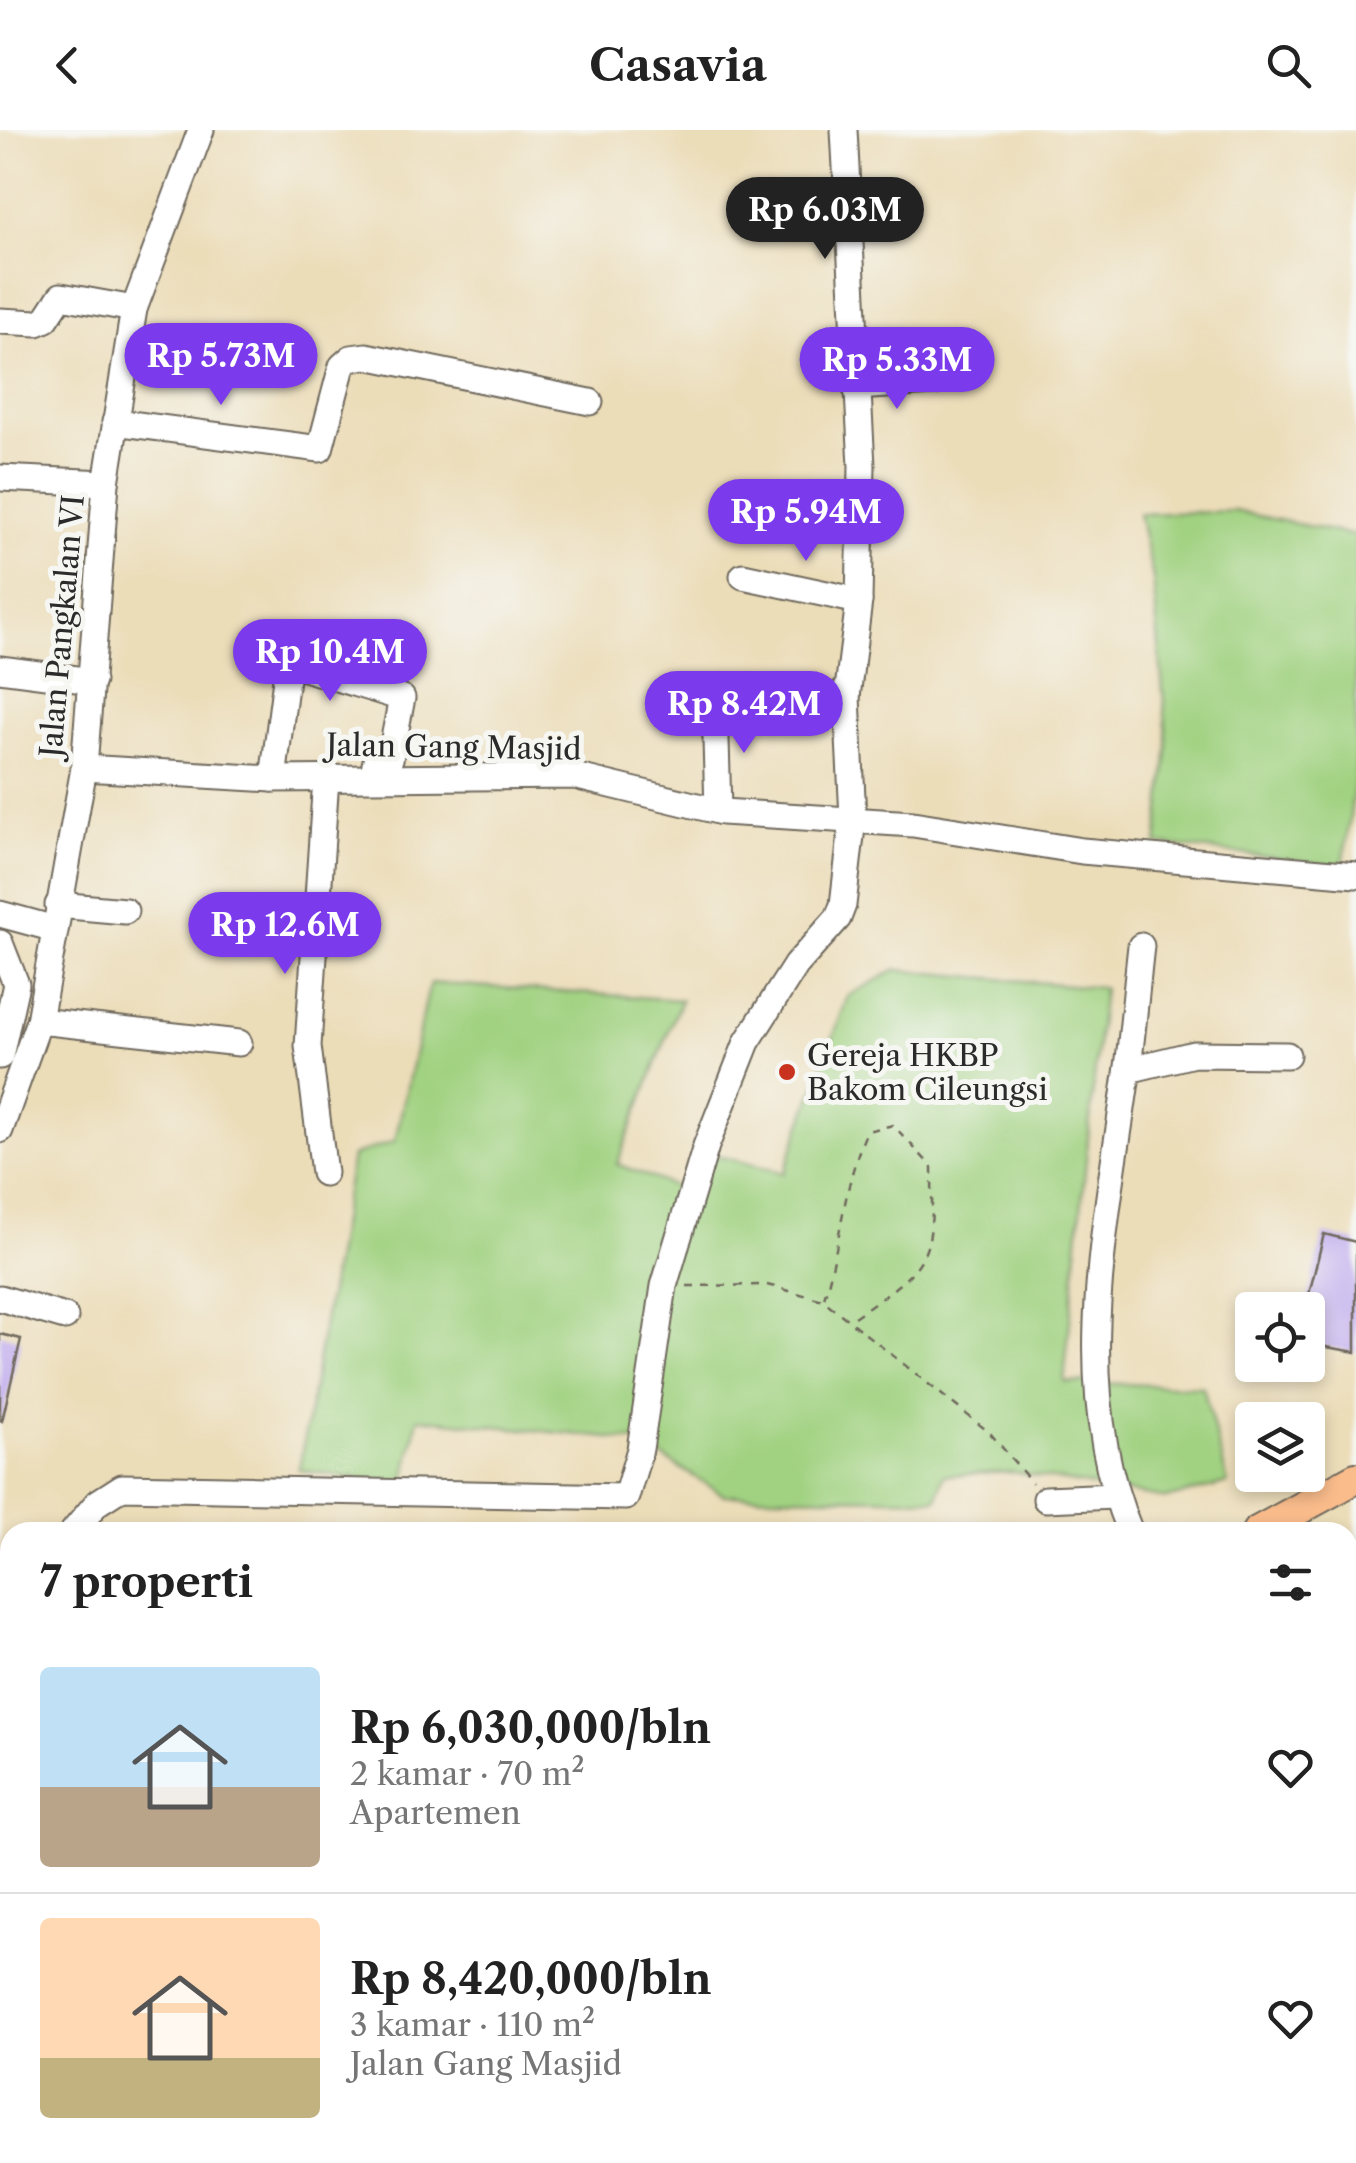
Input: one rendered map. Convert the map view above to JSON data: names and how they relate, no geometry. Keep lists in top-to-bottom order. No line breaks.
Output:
{"streets":{"street":["Jalan Pangkalan VI","Jalan Gang Masjid"]},"crossings":[["Jalan Pangkalan VI","Jalan Gang Masjid"]],"places":["Gereja HKBP Bakom Cileungsi"],"page":{"header":"Casavia","price":["Rp 6.03M","Rp 5.73M","Rp 5.33M","Rp 5.94M","Rp 10.4M","Rp 8.42M","Rp 12.6M"],"heading":"7 properti","list":[{"name":"Rp 6,030,000/bln","note":"2 kamar · 70 m² · Apartemen"},{"name":"Rp 8,420,000/bln","note":"3 kamar · 110 m² · Jalan Gang Masjid"}]}}
